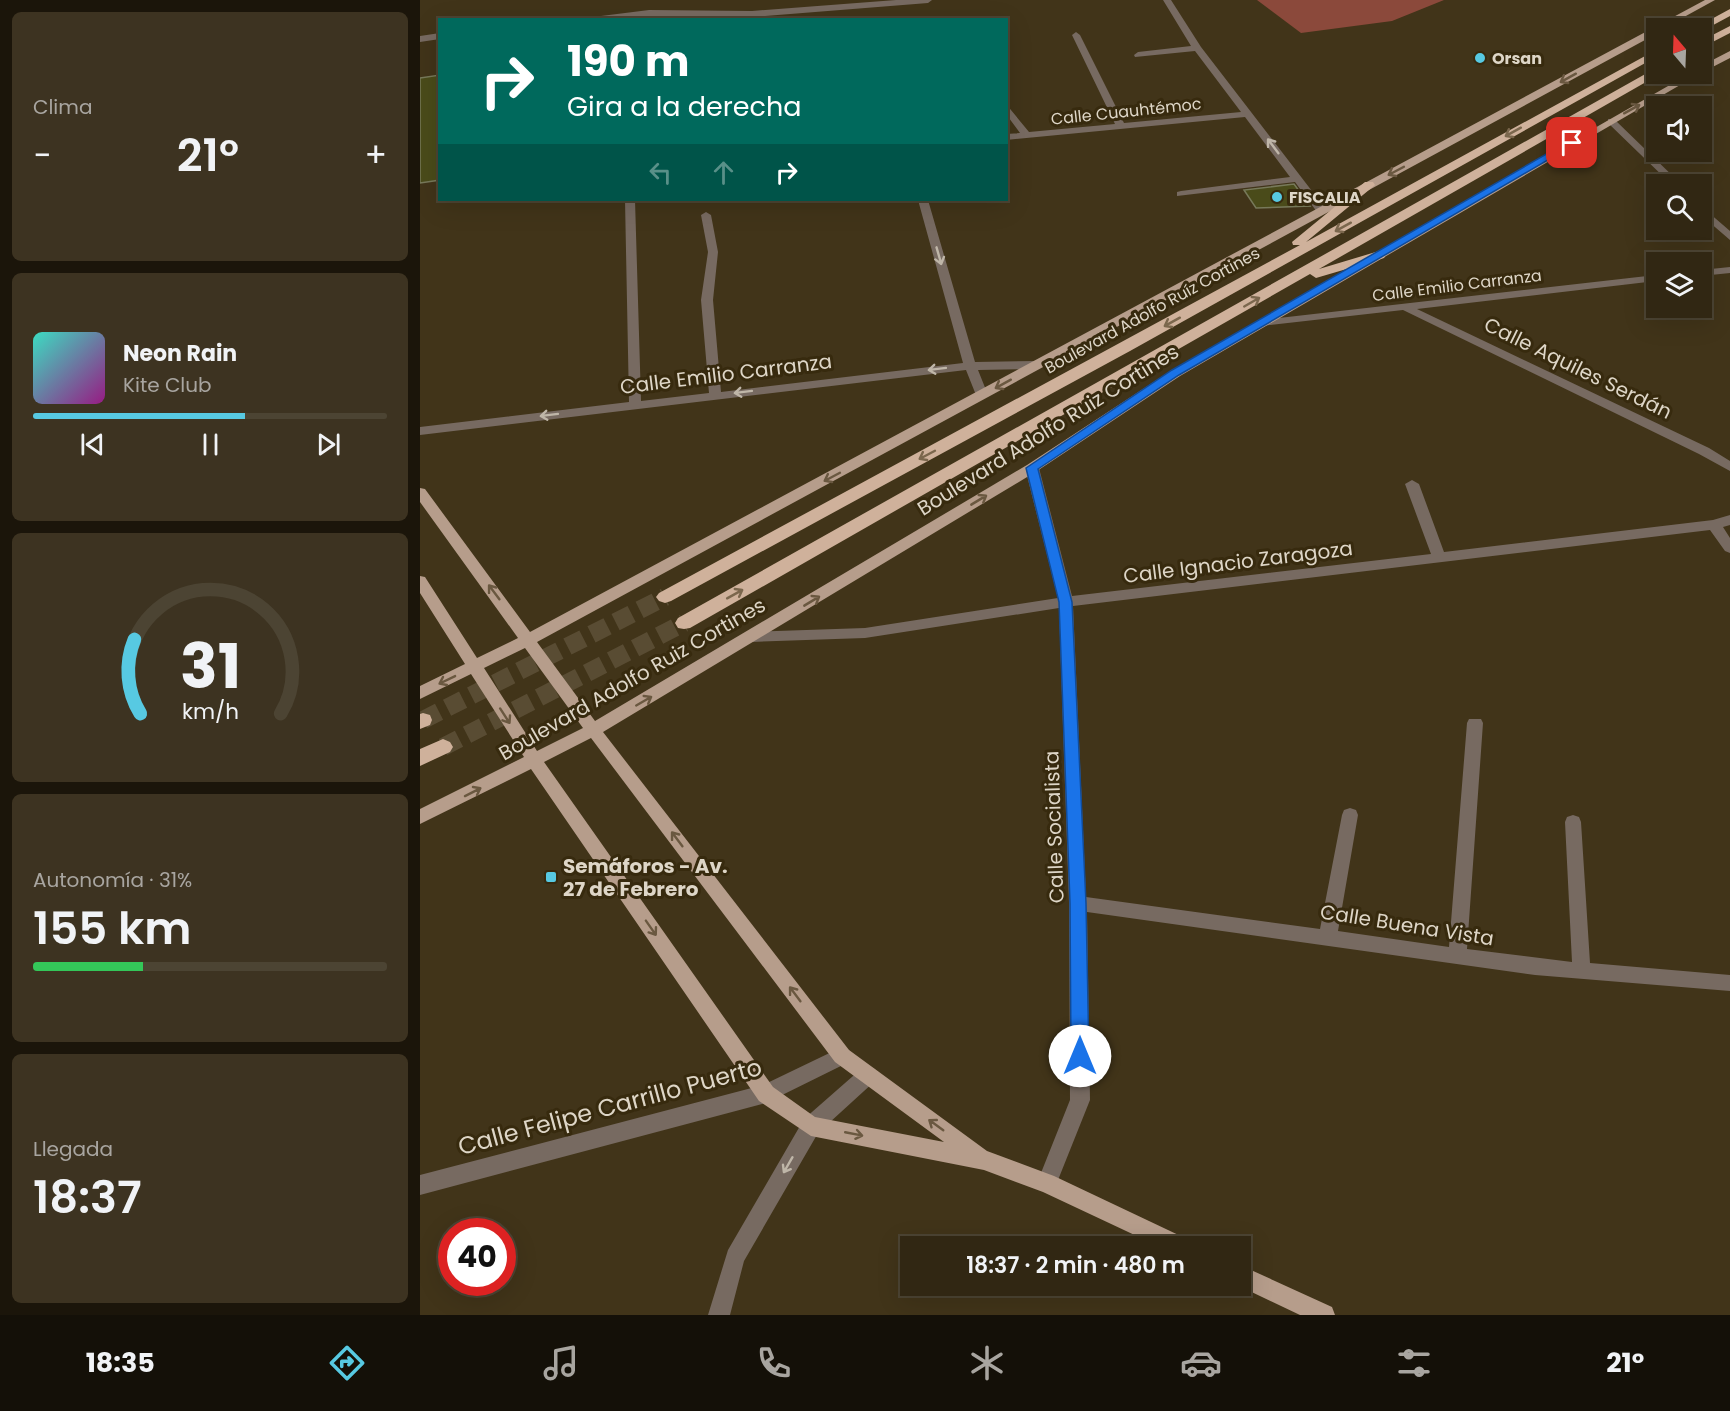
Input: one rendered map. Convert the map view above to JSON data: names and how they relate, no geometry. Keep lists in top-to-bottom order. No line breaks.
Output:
{"streets":{"highway":["Boulevard Adolfo Ruíz Cortines"],"main road":["Boulevard Adolfo Ruiz Cortines"],"street":["Calle Cuauhtémoc","Calle Emilio Carranza","Calle Aquiles Serdán","Calle Ignacio Zaragoza","Calle Socialista","Calle Buena Vista","Calle Felipe Carrillo Puerto"]},"crossings":[["Calle Emilio Carranza","Calle Aquiles Serdán"],["Calle Emilio Carranza","Boulevard Adolfo Ruiz Cortines"],["Boulevard Adolfo Ruiz Cortines","Calle Ignacio Zaragoza"],["Boulevard Adolfo Ruiz Cortines","Calle Socialista"],["Calle Ignacio Zaragoza","Calle Socialista"],["Calle Socialista","Calle Buena Vista"]],"one_way":["Calle Emilio Carranza"],"places":{"other":["Orsan","FISCALIA"],"transit":["Semáforos - Av. 27 de Febrero"]},"north":"top","page":{"tile":["Clima",["Autonomía · 31%","155 km"],["Llegada","18:37"]],"turn":["190 m","Gira a la derecha"],"heat":["−","21°","+"],"song":["Neon Rain","Kite Club"],"limit":"40","trip":"18:37 · 2 min · 480 m","tabs":["18:35","21°"],"gauge":["31","km/h"]}}
